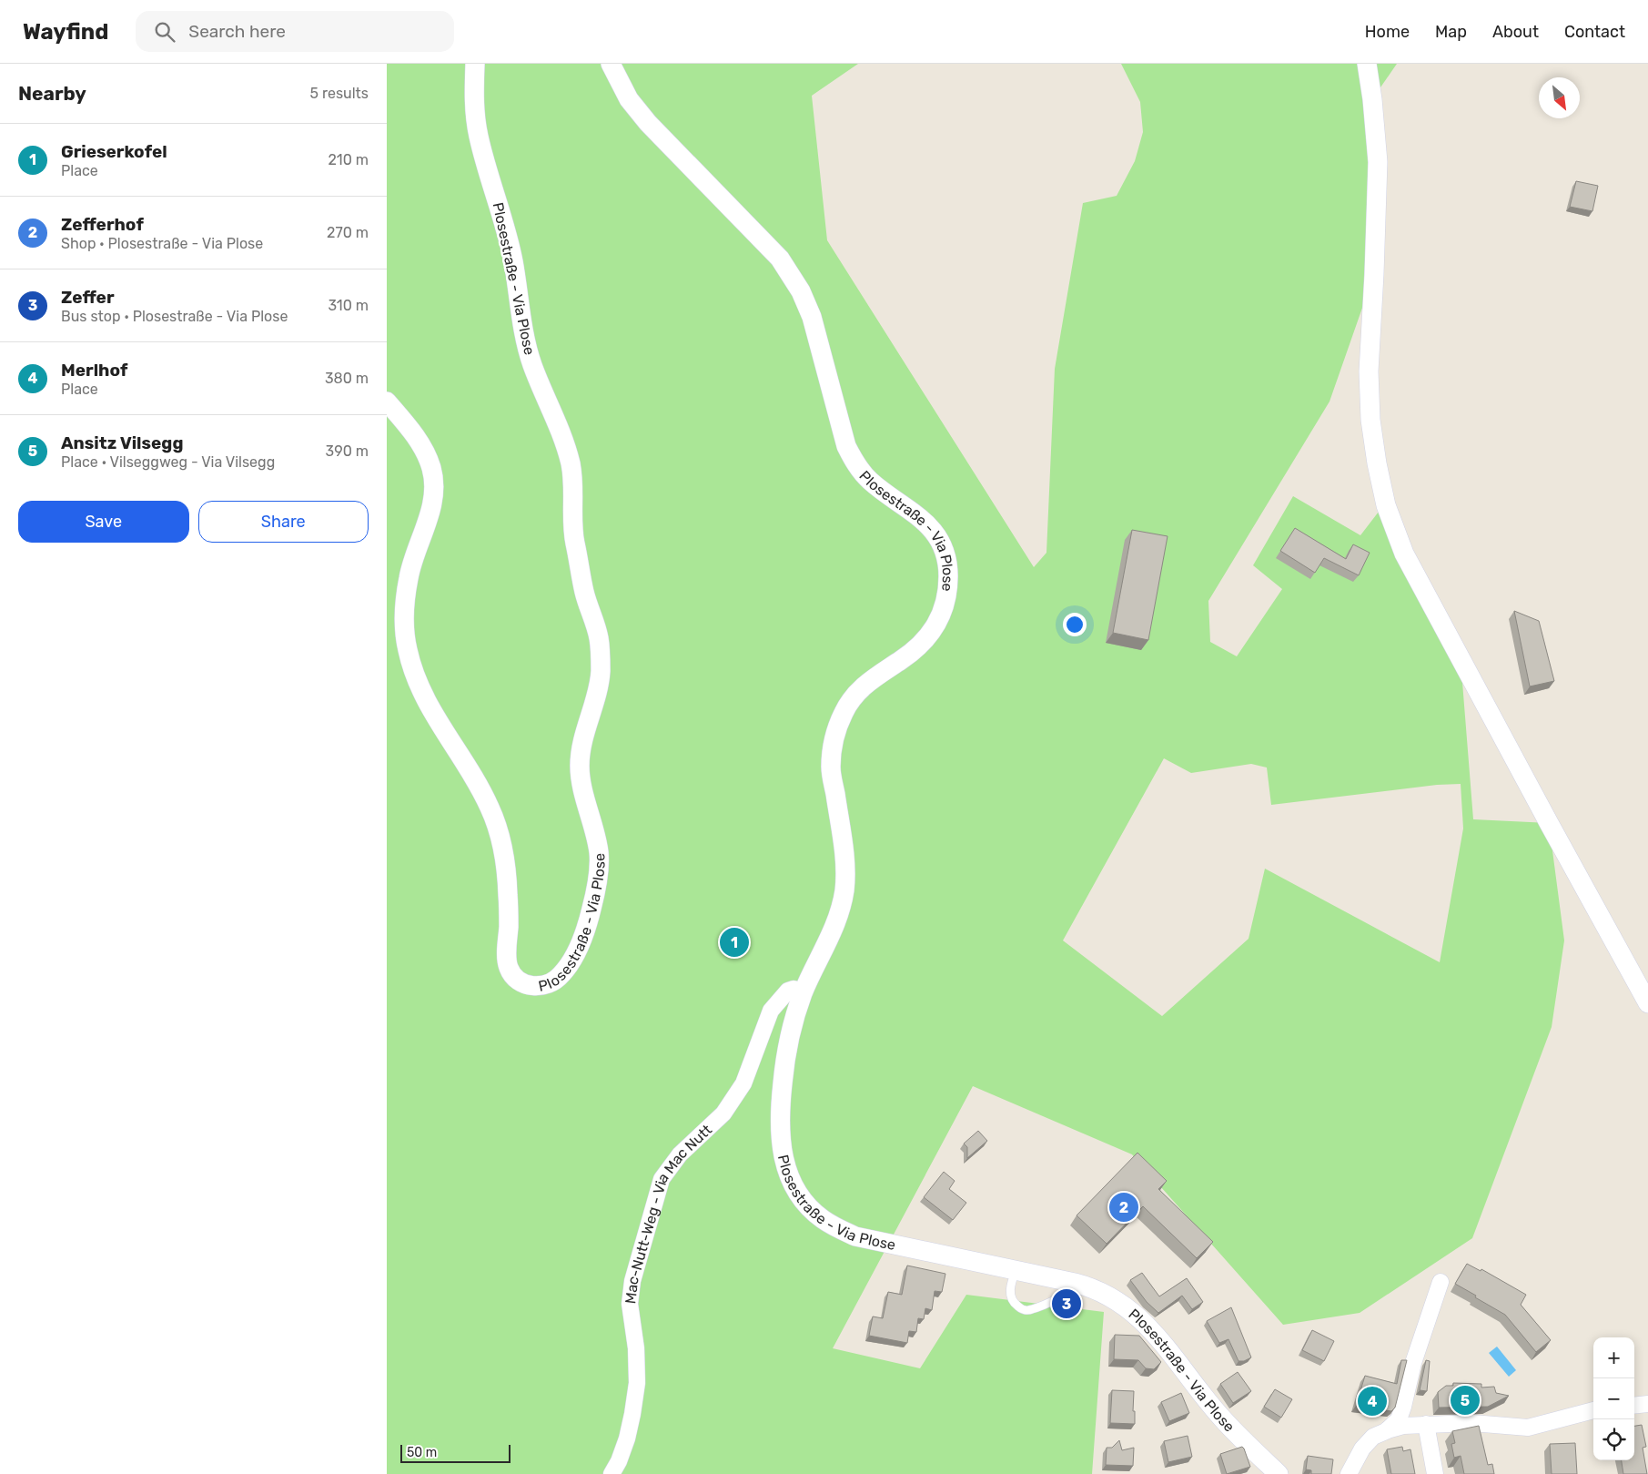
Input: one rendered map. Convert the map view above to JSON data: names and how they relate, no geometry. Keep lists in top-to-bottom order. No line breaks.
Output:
{"streets":{"street":["Plosestraße - Via Plose","Mac-Nutt-Weg - Via Mac Nutt"]},"crossings":[["Plosestraße - Via Plose","Mac-Nutt-Weg - Via Mac Nutt"]],"scale_bar":"50 m","north":"bottom right","page":{"header":"Wayfind","search":"Search here","nav":["Home","Map","About","Contact"],"heading":["Nearby","5 results"],"list":[{"mark":"1","name":"Grieserkofel","note":"Place","value":"210 m"},{"mark":"2","name":"Zefferhof","note":"Shop · Plosestraße - Via Plose","value":"270 m"},{"mark":"3","name":"Zeffer","note":"Bus stop · Plosestraße - Via Plose","value":"310 m"},{"mark":"4","name":"Merlhof","note":"Place","value":"380 m"},{"mark":"5","name":"Ansitz Vilsegg","note":"Place · Vilseggweg - Via Vilsegg","value":"390 m"}],"buttons":["Save","Share"],"pins":["1","2","3","5","4"],"map_buttons":["+","−"],"scale":"50 m"}}
